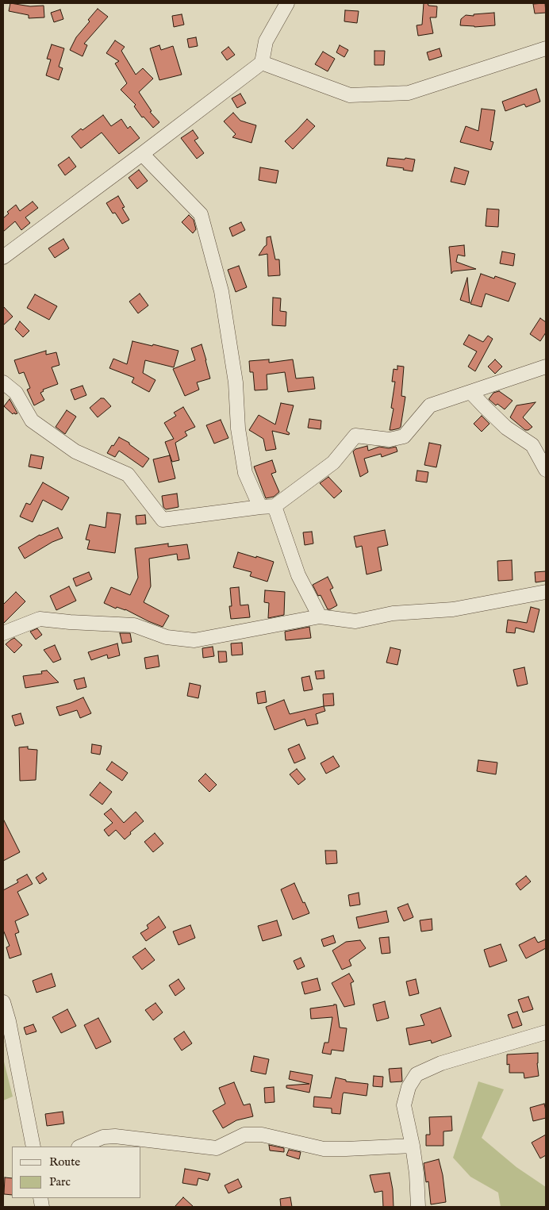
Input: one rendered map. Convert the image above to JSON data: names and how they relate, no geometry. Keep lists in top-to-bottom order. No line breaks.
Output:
{"legend":["Route","Parc"]}
